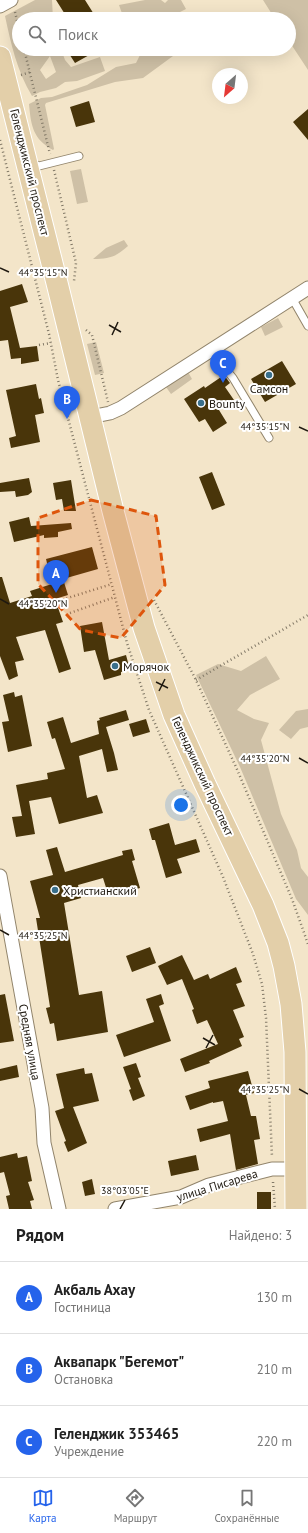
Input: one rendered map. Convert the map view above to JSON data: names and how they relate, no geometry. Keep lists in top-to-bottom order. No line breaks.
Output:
{"streets":{"main road":["Геленджикский проспект"],"street":["Средняя улица","улица Писарева"]},"crossings":[["Геленджикский проспект","улица Писарева"]],"places":["Самсон","Bounty","Морячок","Христианский"],"north":"bottom left","page":{"search":"Поиск","pins":["C","B","A"],"heading":["Рядом","Найдено: 3"],"list":[{"mark":"A","name":"Акбаль Ахау","note":"Гостиница","value":"130 m"},{"mark":"B","name":"Аквапарк \"Бегемот\"","note":"Остановка","value":"210 m"},{"mark":"C","name":"Геленджик 353465","note":"Учреждение","value":"220 m"}],"nav":["Карта","Маршрут","Сохранённые"]},"coordinates":["44°35'15\"N","44°35'20\"N","44°35'25\"N","38°03'05\"E"]}
